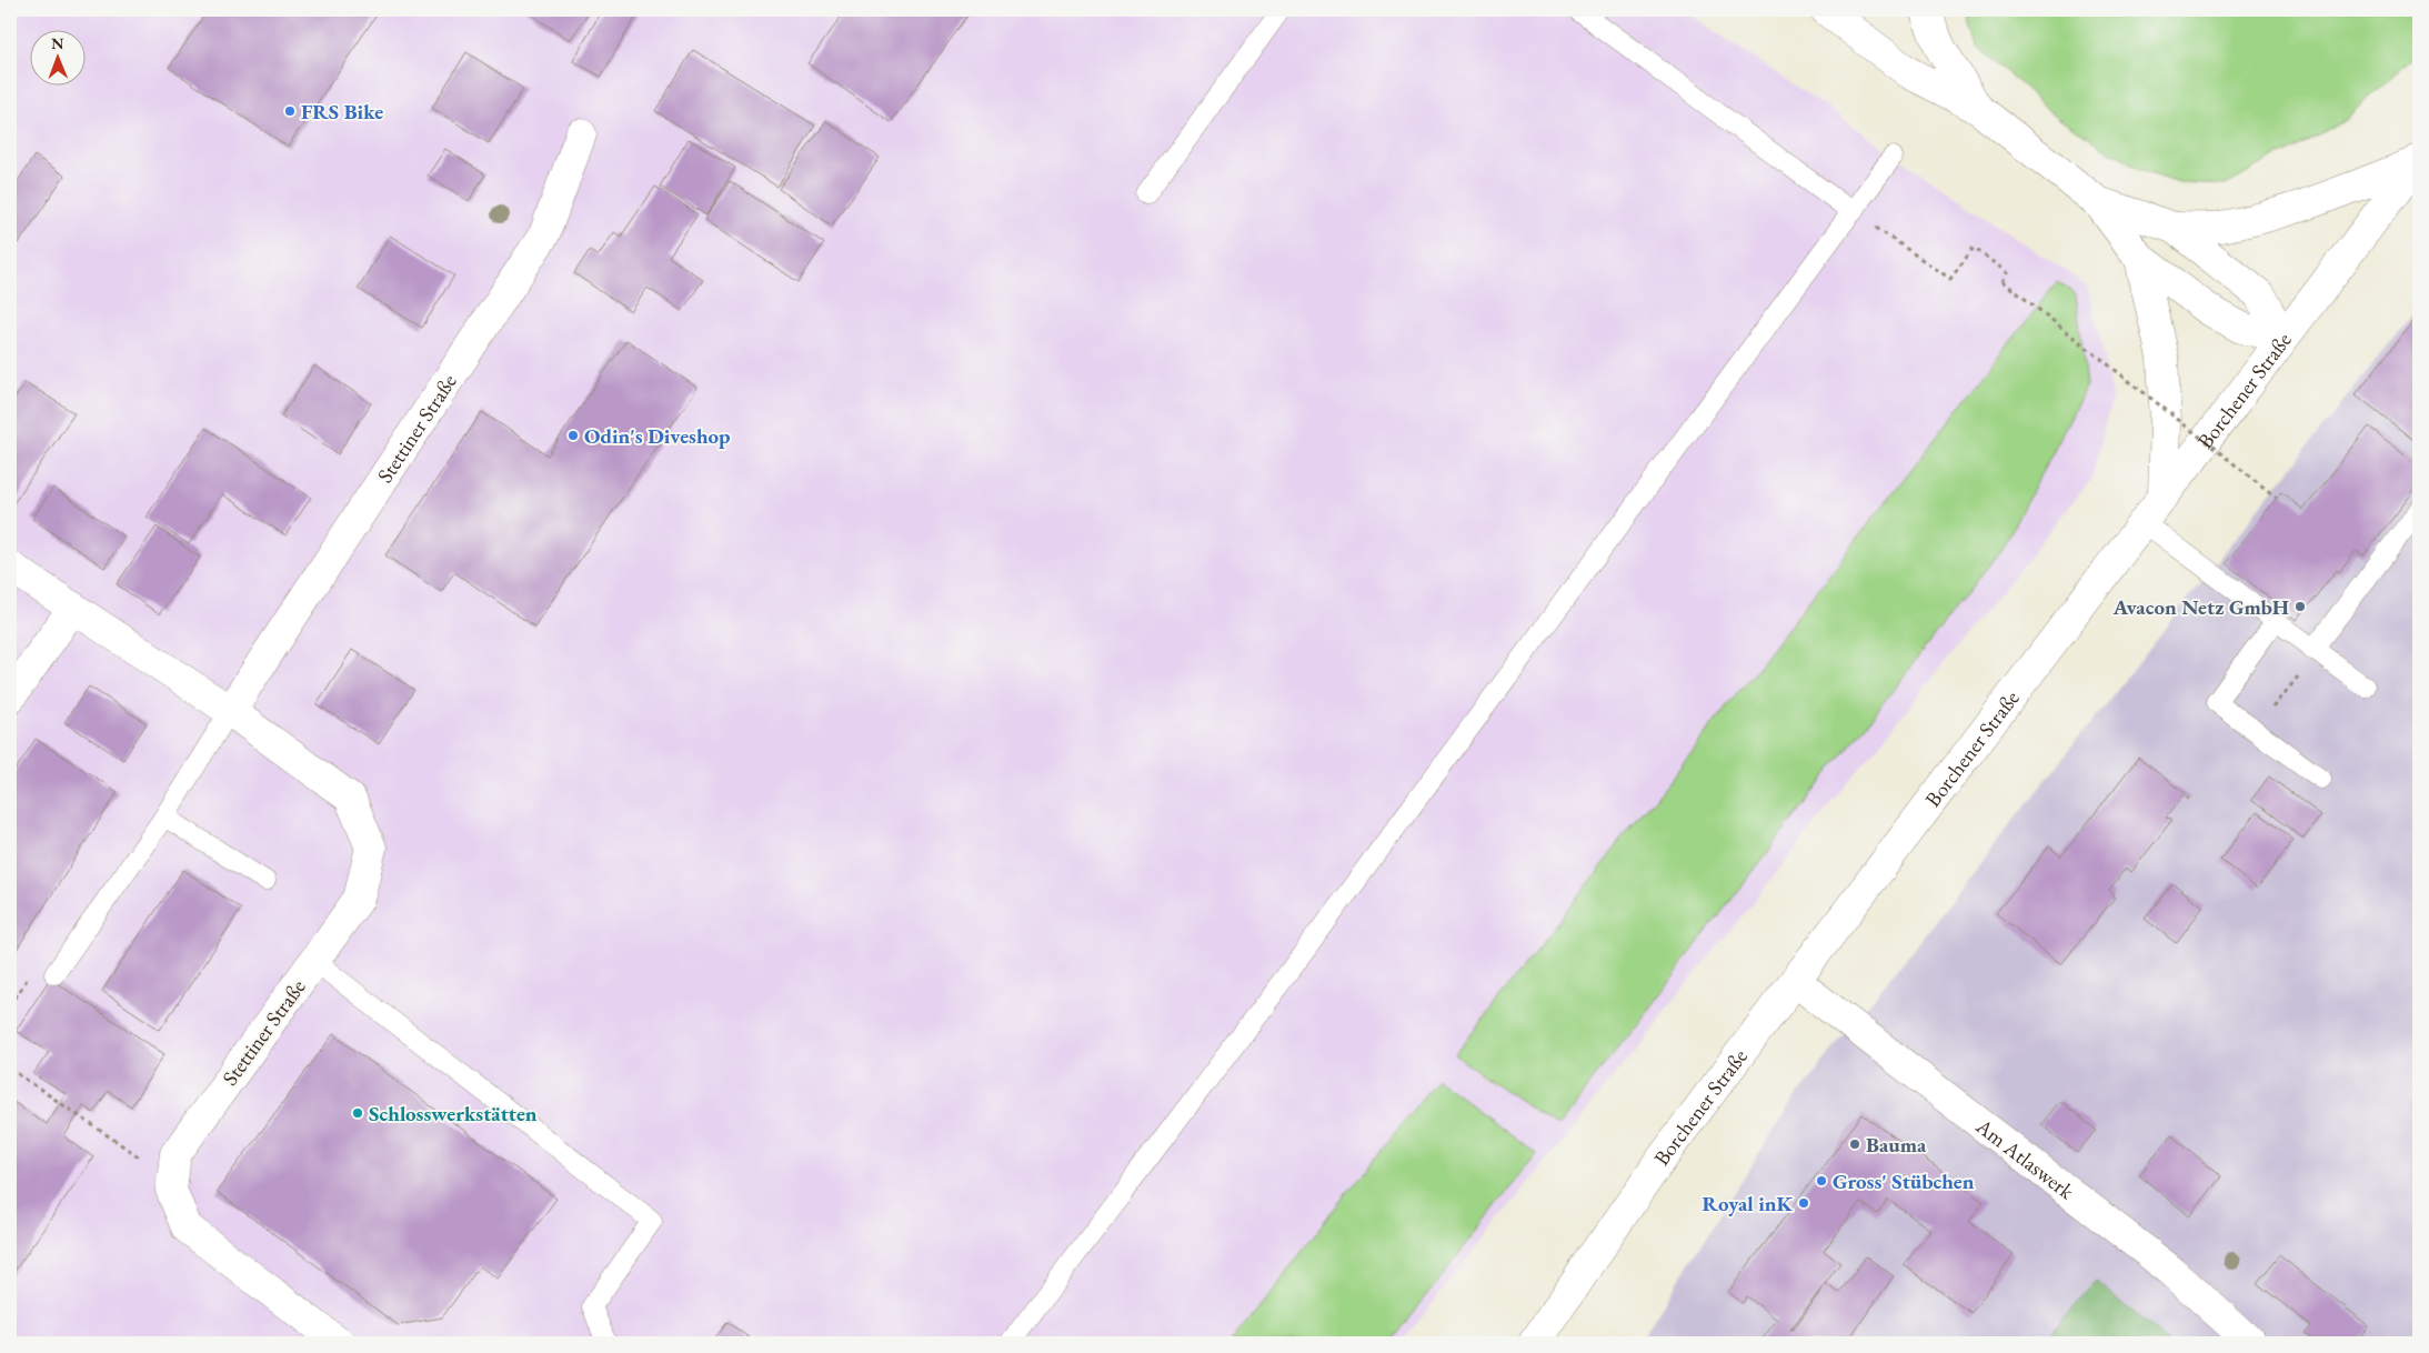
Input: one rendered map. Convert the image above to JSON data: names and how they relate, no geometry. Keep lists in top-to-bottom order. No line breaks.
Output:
{"streets":{"main road":["Borchener Straße","Stettiner Straße","Am Atlaswerk"]},"crossings":[["Borchener Straße","Am Atlaswerk"]],"places":["FRS Bike","Odin's Diveshop","Avacon Netz GmbH","Schlosswerkstätten","Bauma","Gross' Stübchen","Royal inK"],"north":"top"}
